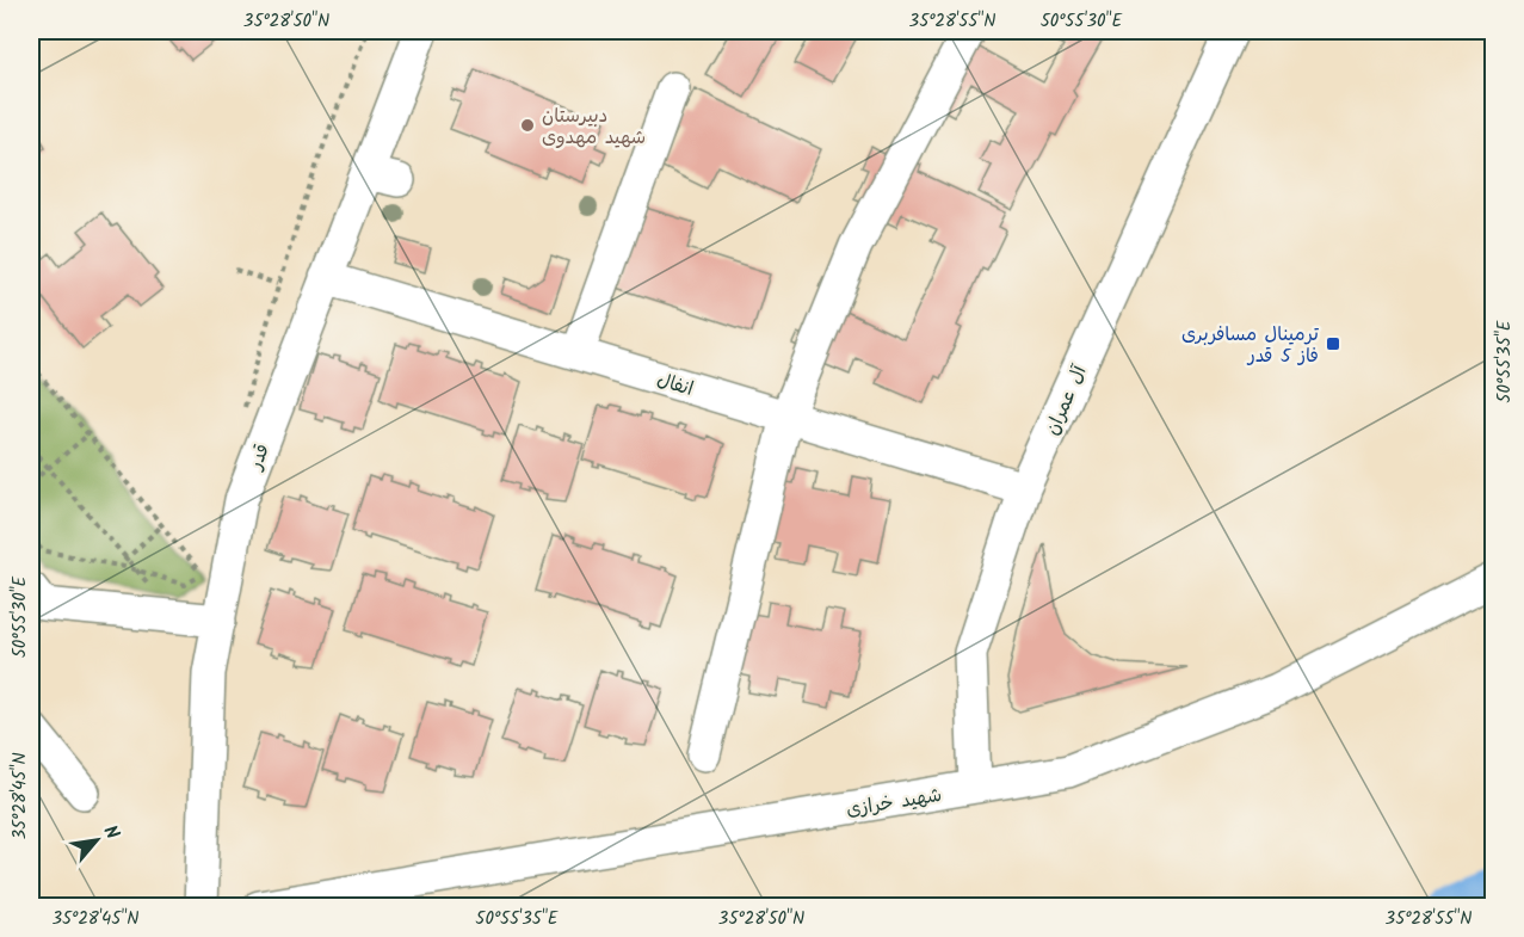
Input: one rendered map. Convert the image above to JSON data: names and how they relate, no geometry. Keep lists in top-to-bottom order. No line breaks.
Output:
{"streets":{"street":["انفال","آل عمران","قدر","شهید خرازی"]},"crossings":[["انفال","آل عمران"],["انفال","قدر"],["آل عمران","شهید خرازی"]],"places":{"other":["دبیرستان شهید مهدوی"],"transit":["ترمینال مسافربری فاز 5 قدر"]},"north":"top right","coordinates":["35°28'50\"N","35°28'55\"N","50°55'30\"E","50°55'35\"E","35°28'45\"N"]}
